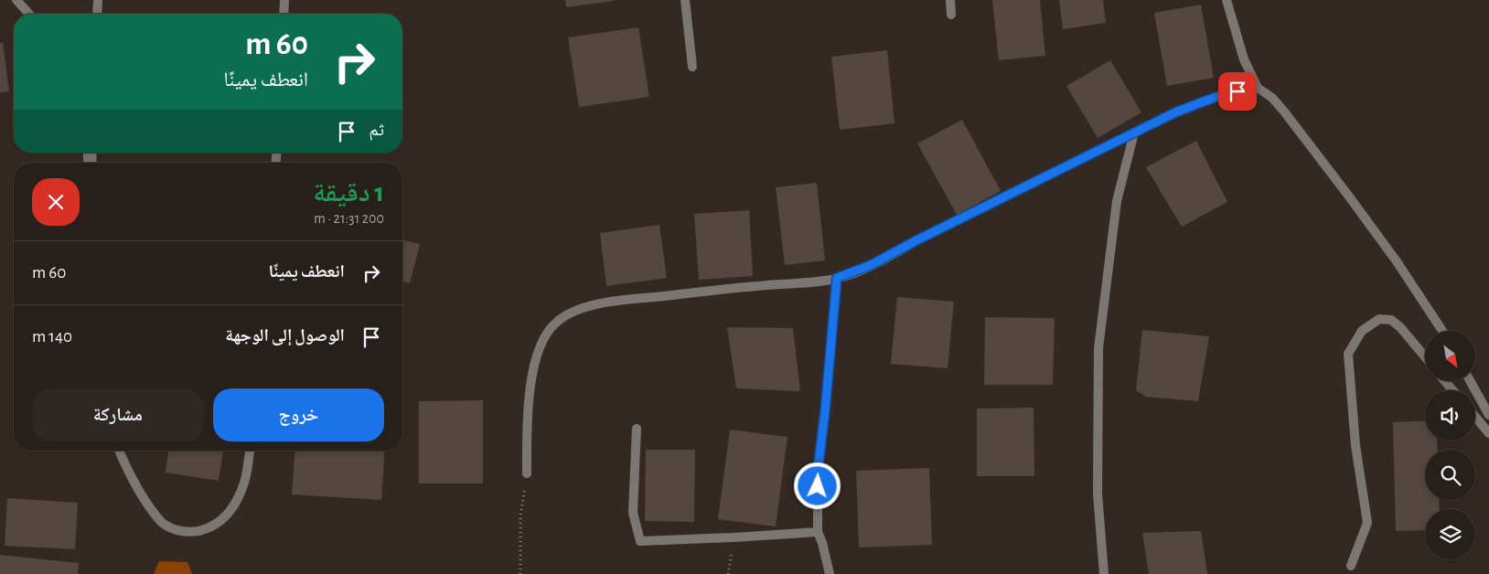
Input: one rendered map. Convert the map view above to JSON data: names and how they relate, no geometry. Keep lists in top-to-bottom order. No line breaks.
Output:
{"north":"bottom right","page":{"turn":["60 m","انعطف يمينًا"],"then":"ثم","heading":["1 دقيقة","200 m · 21:31"],"list":[{"name":"انعطف يمينًا","value":"60 m"},{"name":"الوصول إلى الوجهة","value":"140 m"}],"buttons":["خروج","مشاركة"]}}
